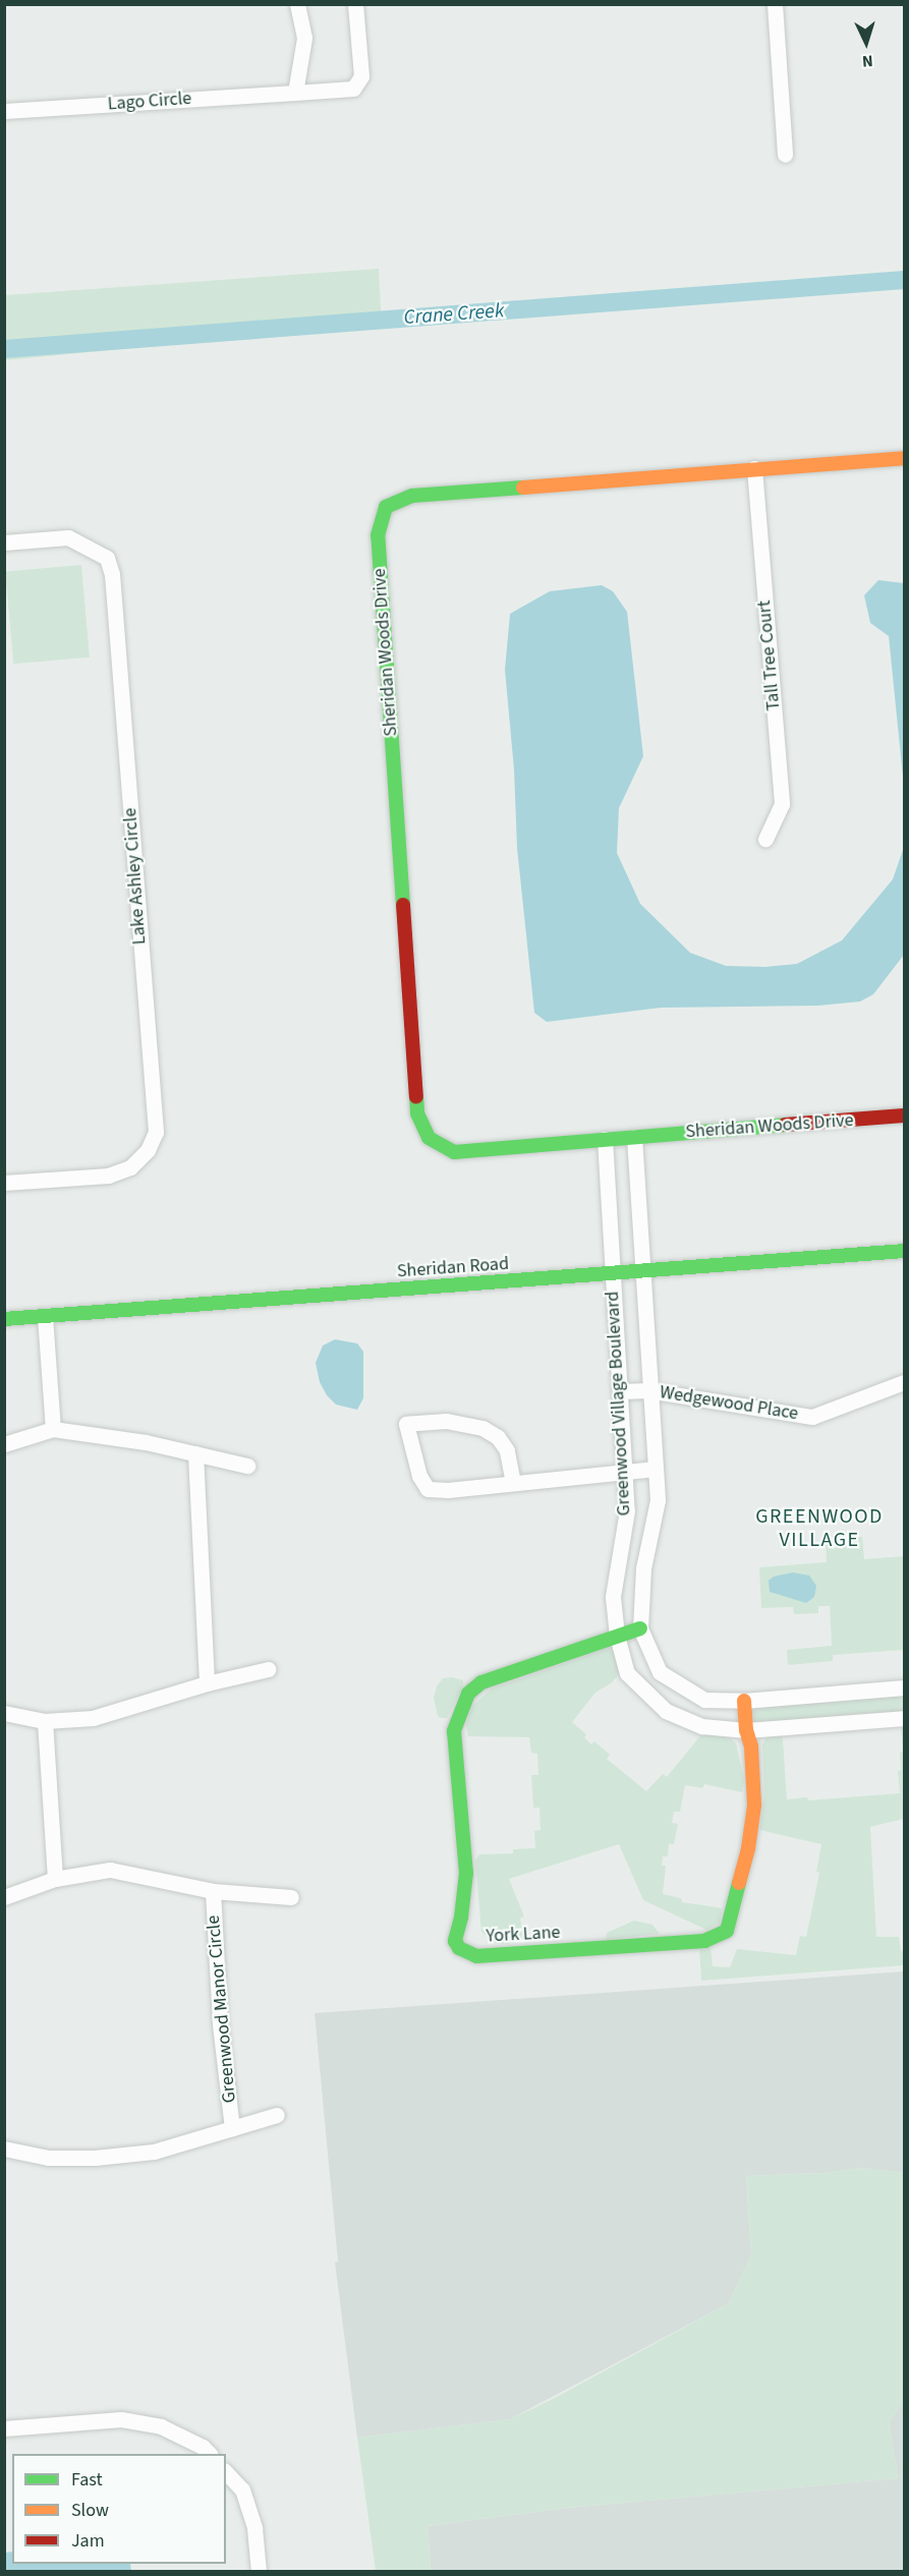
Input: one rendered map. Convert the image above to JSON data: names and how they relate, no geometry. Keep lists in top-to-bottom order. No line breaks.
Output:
{"streets":{"street":["Lago Circle","Sheridan Woods Drive","Tall Tree Court","Lake Ashley Circle","Sheridan Road","Greenwood Village Boulevard","Wedgewood Place","York Lane","Greenwood Manor Circle"]},"crossings":[["Sheridan Woods Drive","Tall Tree Court"],["Sheridan Road","Greenwood Village Boulevard"],["Greenwood Village Boulevard","Wedgewood Place"],["Greenwood Village Boulevard","York Lane"]],"districts":["GREENWOOD VILLAGE"],"water":["Crane Creek"],"legend":["Fast","Slow","Jam"],"north":"bottom"}
